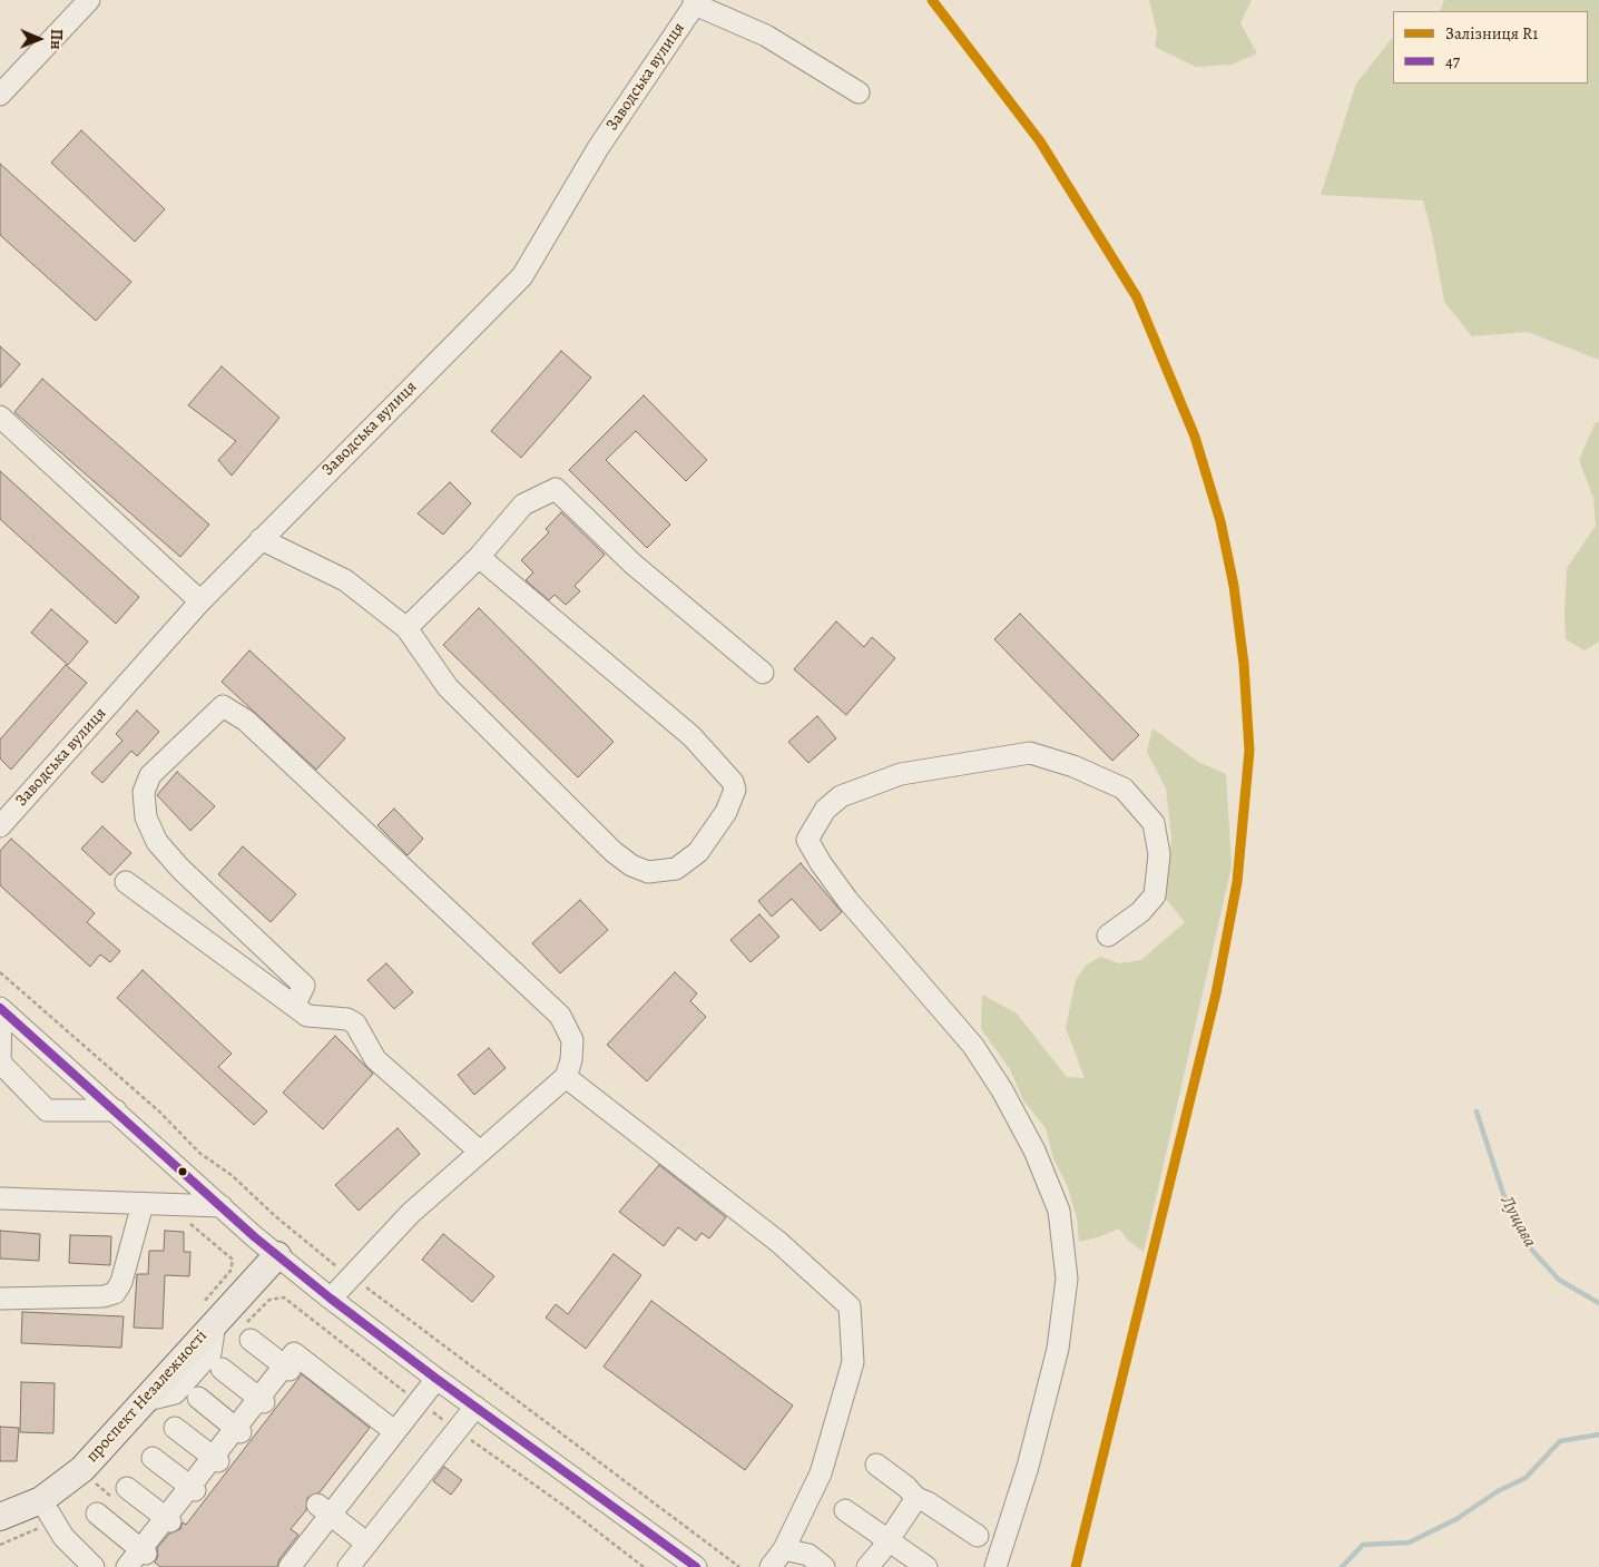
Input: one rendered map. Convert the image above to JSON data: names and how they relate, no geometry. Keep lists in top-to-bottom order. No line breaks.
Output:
{"streets":{"main road":["проспект Незалежності"],"street":["Заводська вулиця"]},"water":["Лущава"],"lines":["rail line R1","transit line 47"],"legend":["Залізниця R1","47"],"north":"right"}
